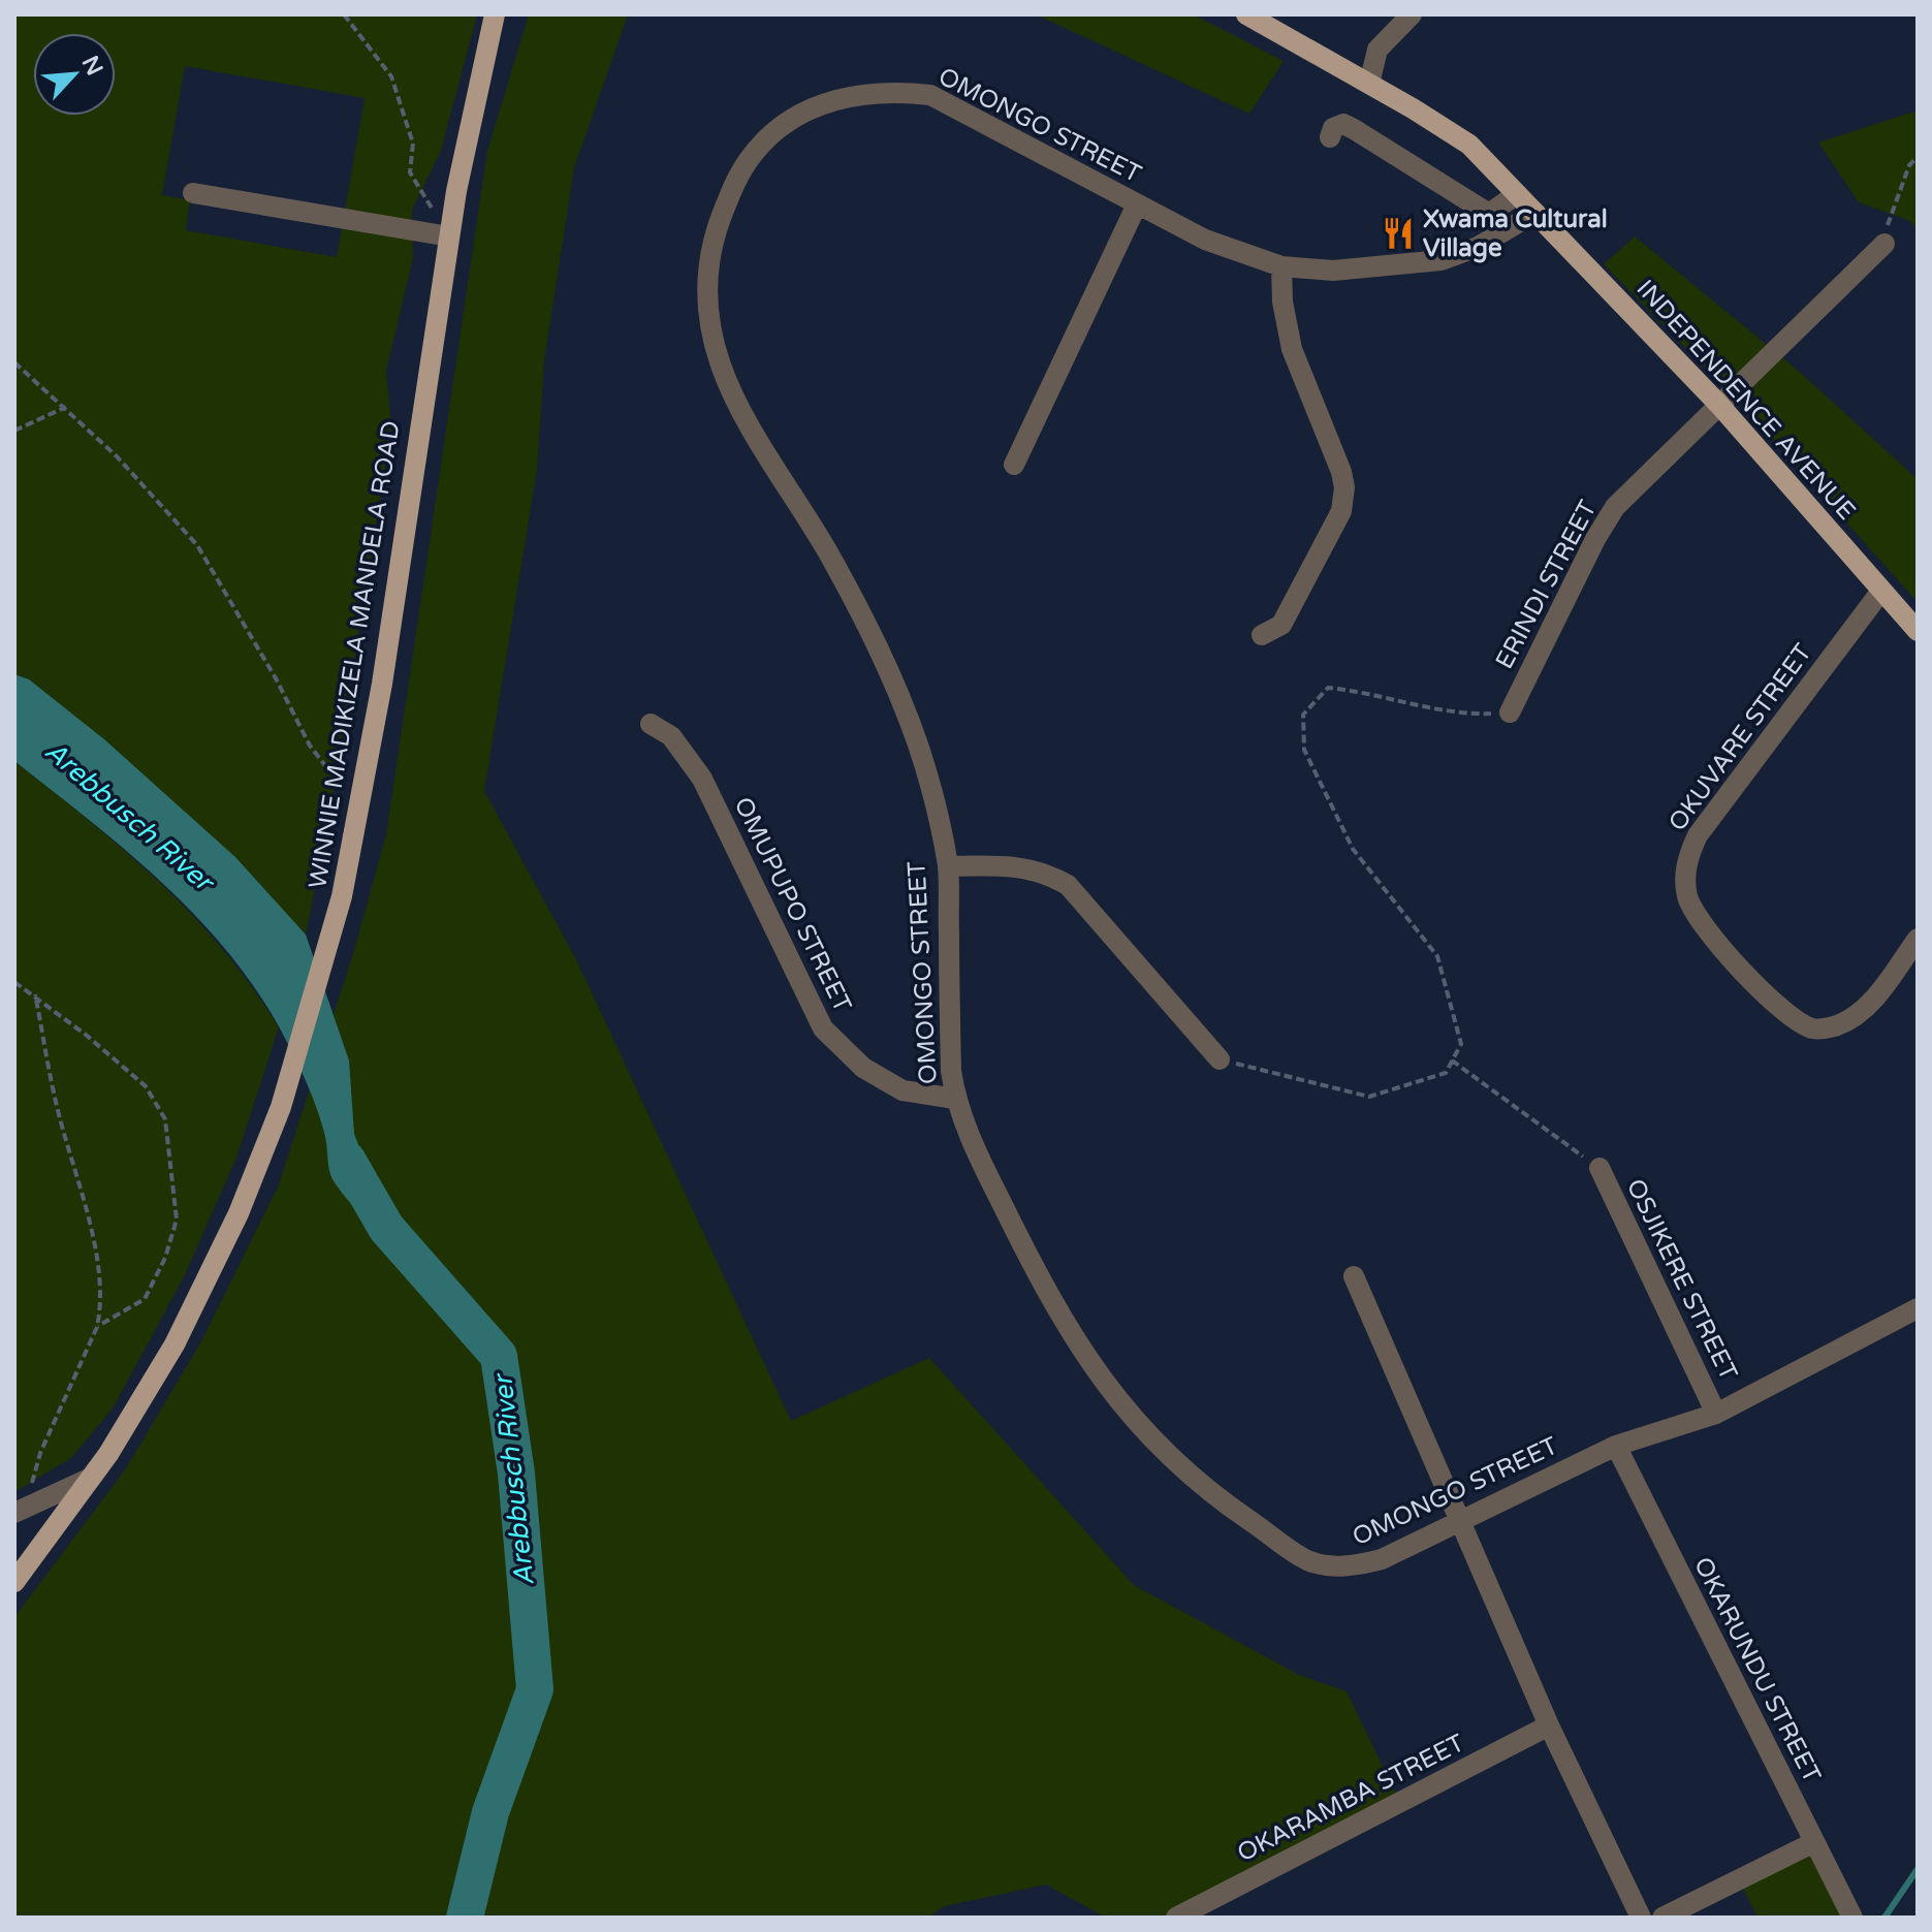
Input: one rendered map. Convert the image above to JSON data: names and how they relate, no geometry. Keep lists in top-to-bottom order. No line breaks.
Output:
{"streets":{"main road":["INDEPENDENCE AVENUE","WINNIE MADIKIZELA MANDELA ROAD"],"street":["OMONGO STREET","ERINDI STREET","OKUVARE STREET","OMUPUPO STREET","OSJIKERE STREET","OKARUNDU STREET","OKARAMBA STREET"]},"crossings":[["OMONGO STREET","INDEPENDENCE AVENUE"],["OMONGO STREET","OMUPUPO STREET"],["OMONGO STREET","OSJIKERE STREET"],["OMONGO STREET","OKARUNDU STREET"],["INDEPENDENCE AVENUE","ERINDI STREET"],["INDEPENDENCE AVENUE","OKUVARE STREET"]],"water":["Arebbusch River"],"places":{"restaurant":["Xwama Cultural Village"]},"north":"top right"}
